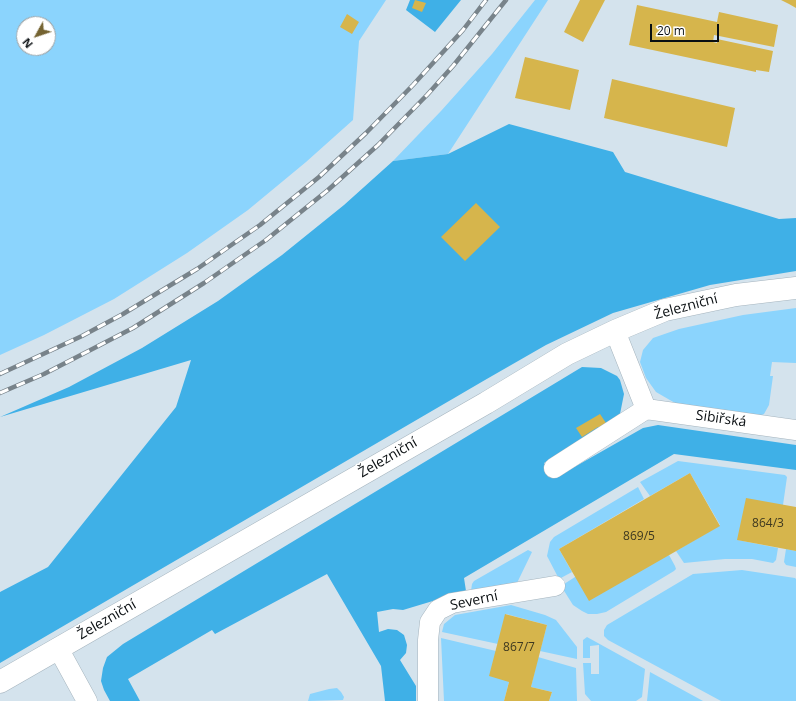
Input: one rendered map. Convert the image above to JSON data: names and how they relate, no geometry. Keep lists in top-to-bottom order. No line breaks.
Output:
{"streets":{"street":["Železniční","Sibiřská","Severní"]},"house_numbers":["864/3","869/5","867/7"],"scale_bar":"20 m","north":"bottom left"}
